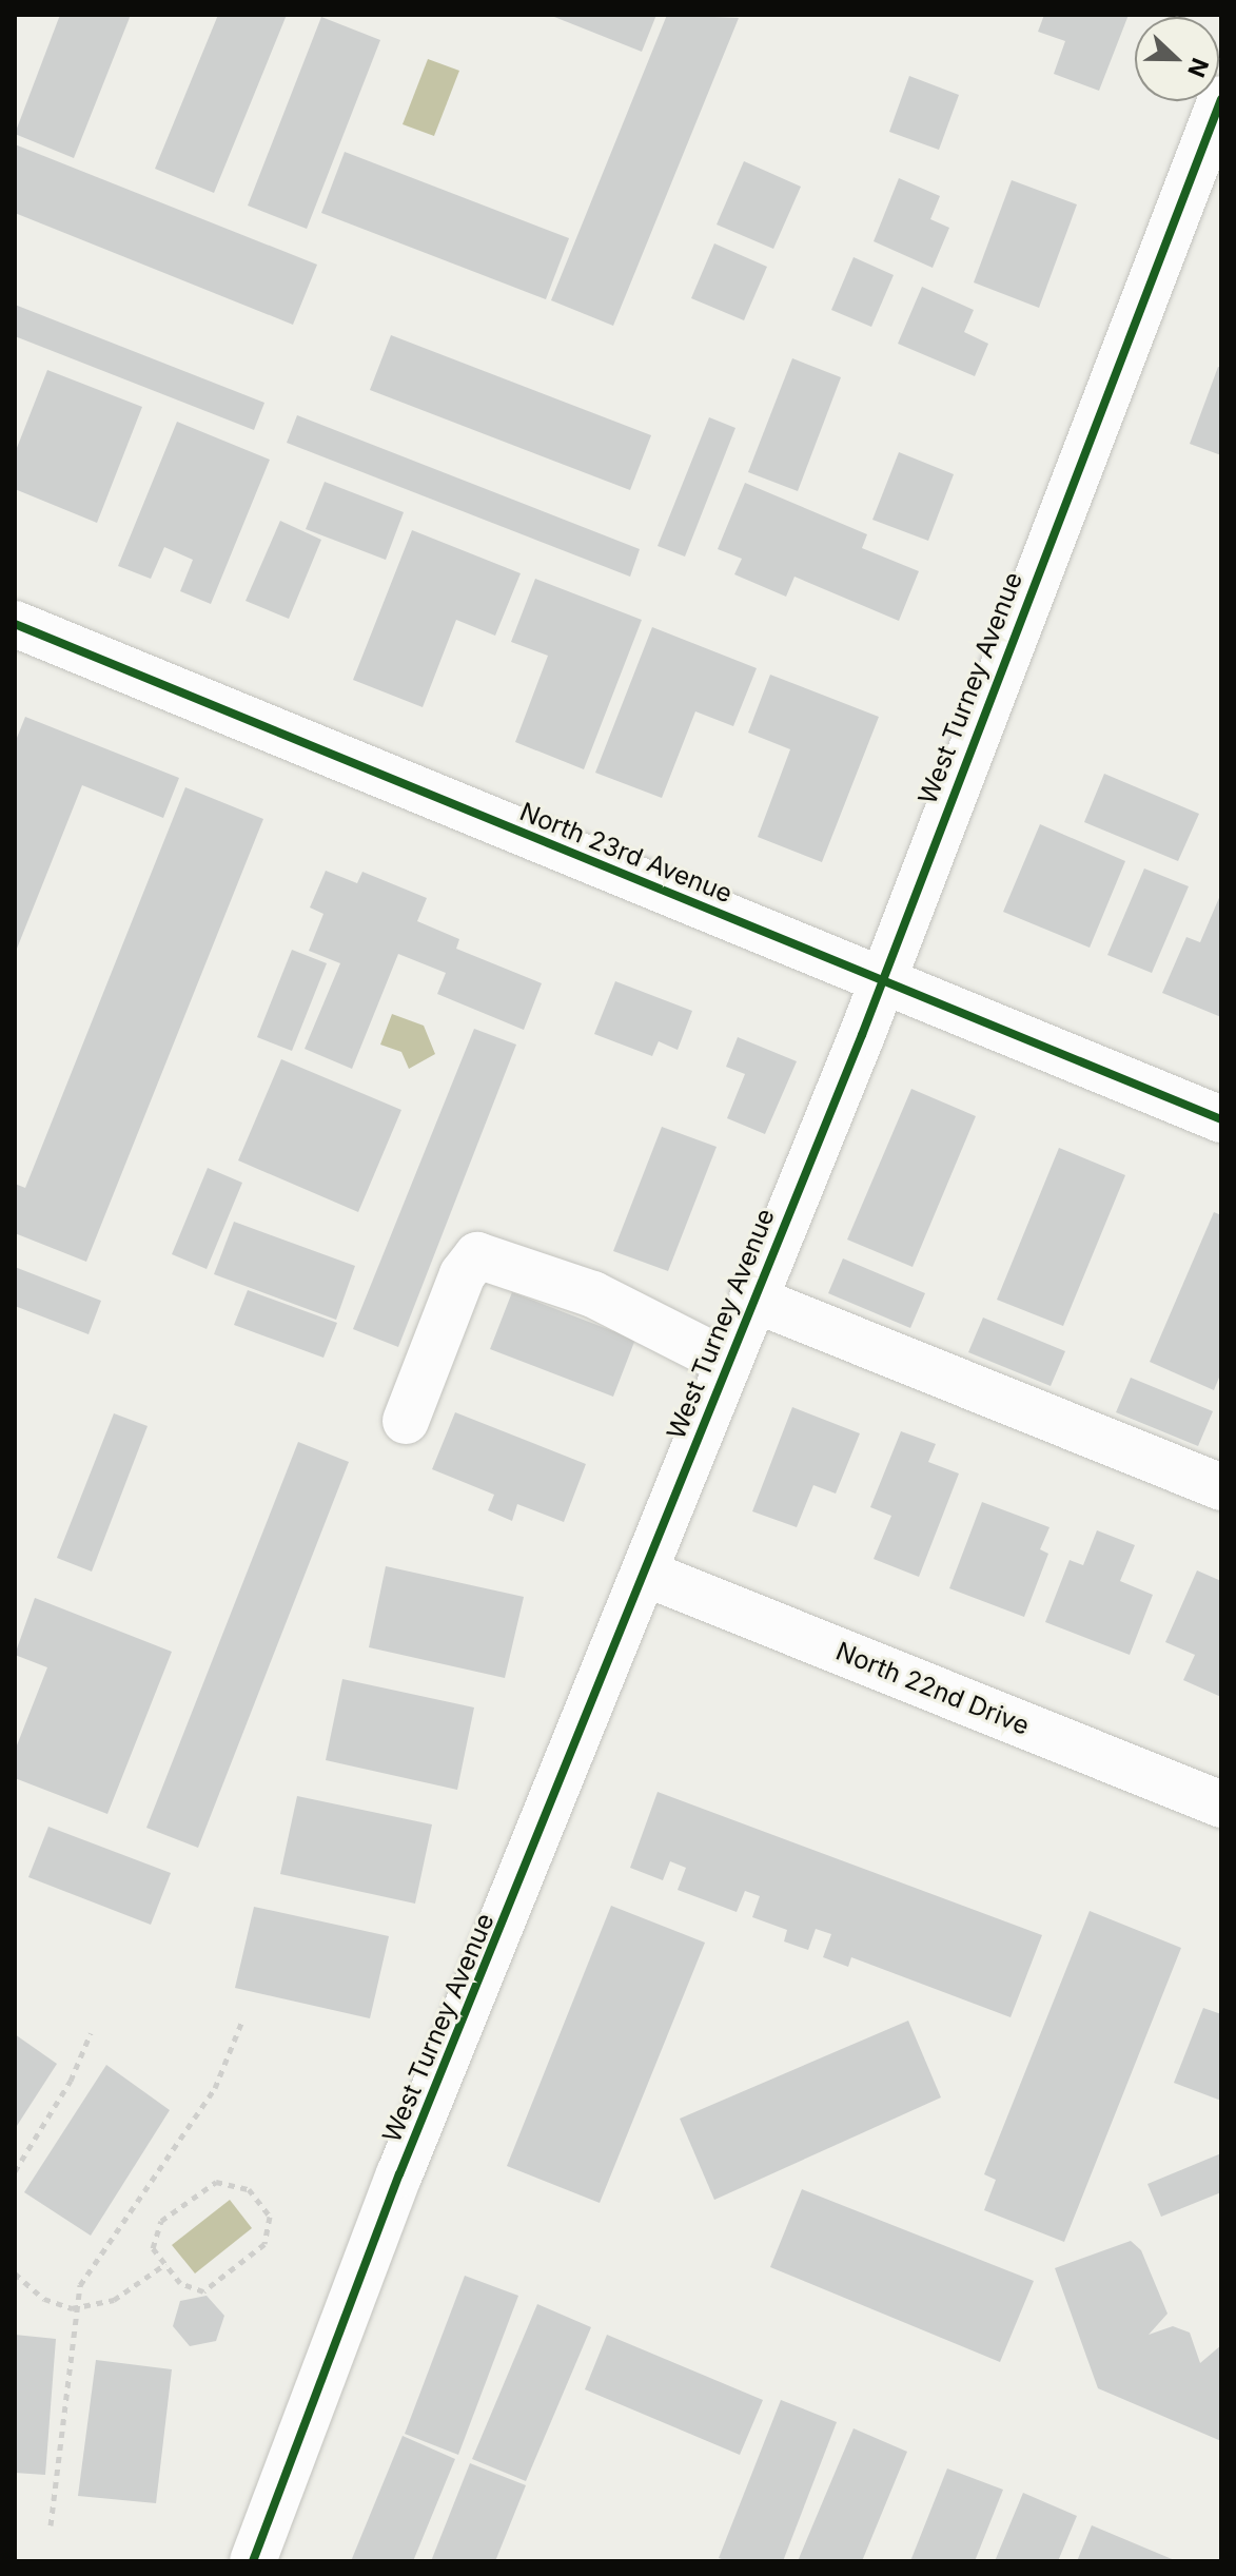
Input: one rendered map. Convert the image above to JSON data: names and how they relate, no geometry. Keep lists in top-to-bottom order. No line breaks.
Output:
{"streets":{"street":["West Turney Avenue","North 23rd Avenue","North 22nd Drive"]},"crossings":[["West Turney Avenue","North 23rd Avenue"],["West Turney Avenue","North 22nd Drive"]],"north":"right"}
